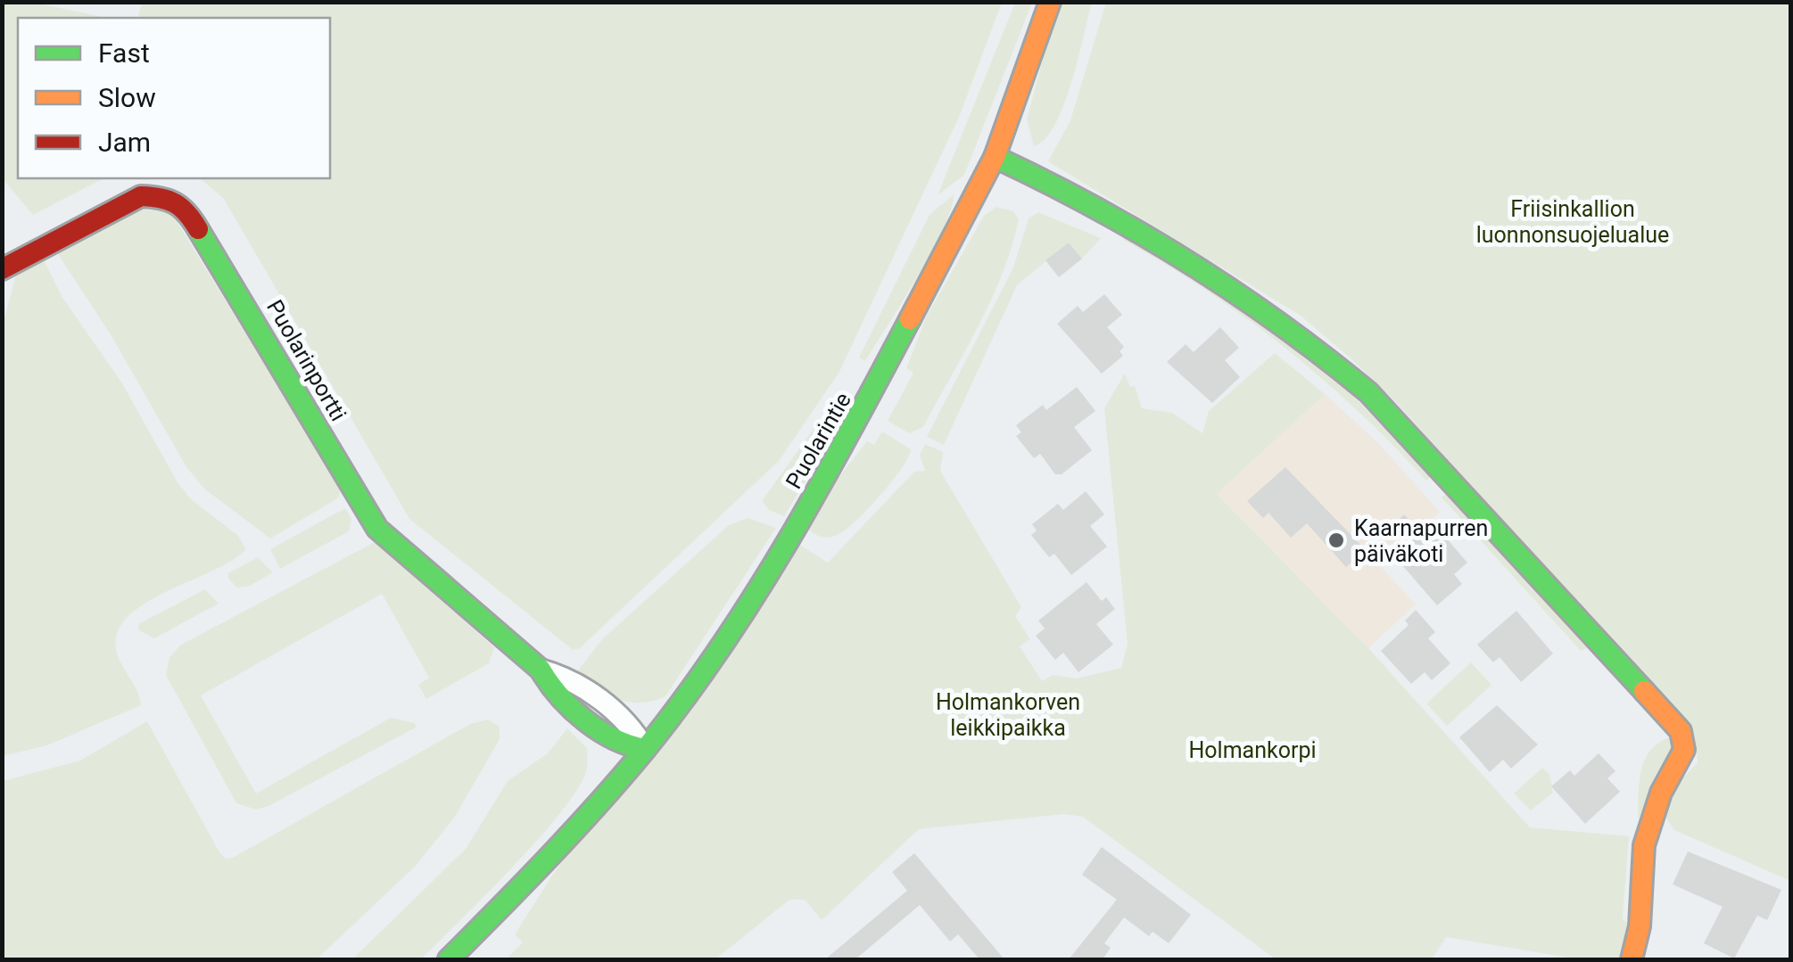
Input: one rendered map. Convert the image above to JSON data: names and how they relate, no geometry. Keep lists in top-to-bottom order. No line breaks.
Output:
{"streets":{"street":["Puolarinportti","Puolarintie"]},"crossings":[["Puolarinportti","Puolarintie"]],"parks":["Friisinkallion luonnonsuojelualue","Holmankorven leikkipaikka","Holmankorpi"],"places":["Kaarnapurren päiväkoti"],"legend":["Fast","Slow","Jam"]}
